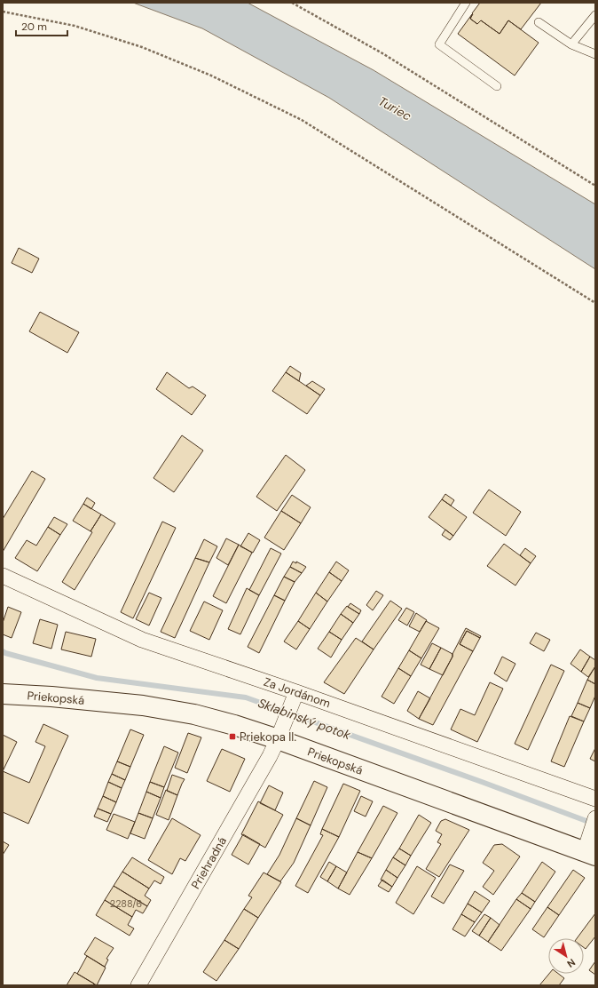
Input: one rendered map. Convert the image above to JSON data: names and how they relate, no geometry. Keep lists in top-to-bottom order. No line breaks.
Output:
{"streets":{"street":["Za Jordánom","Priekopská","Priehradná"]},"crossings":[["Za Jordánom","Priehradná"],["Priekopská","Priehradná"]],"water":["Turiec","Sklabinský potok"],"places":{"transit":["Priekopa II."]},"house_numbers":["2288/6"],"scale_bar":"20 m","north":"bottom right"}
